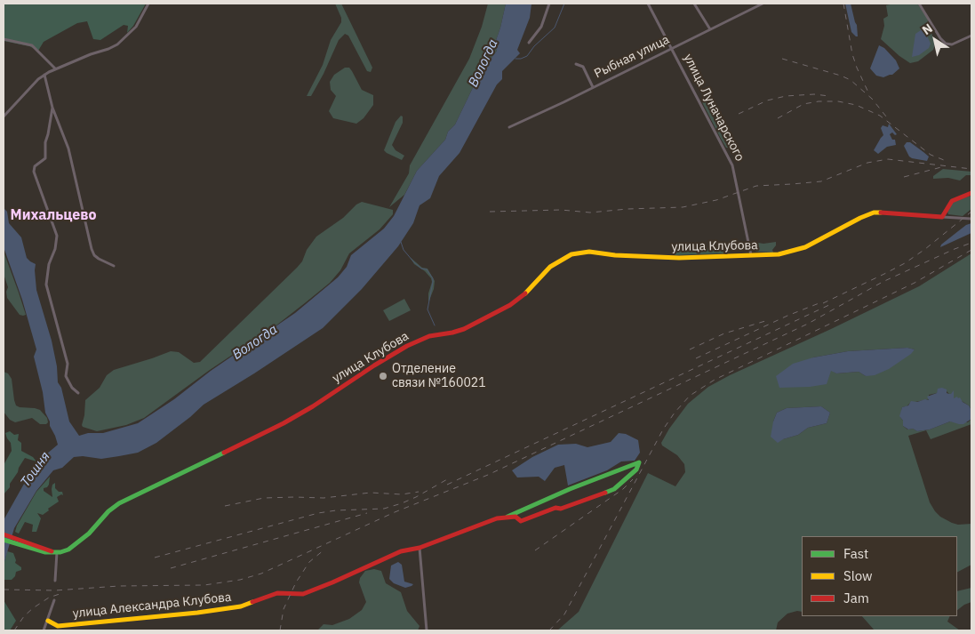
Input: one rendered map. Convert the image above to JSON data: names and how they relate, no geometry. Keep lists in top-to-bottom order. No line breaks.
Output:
{"streets":{"main road":["улица Клубова","улица Александра Клубова"],"street":["Рыбная улица","улица Луначарского"]},"crossings":[["Рыбная улица","улица Луначарского"],["улица Луначарского","улица Клубова"]],"districts":["Михальцево"],"water":["Вологда","Тошня"],"places":["Отделение связи №160021"],"legend":["Fast","Slow","Jam"],"north":"top left"}
